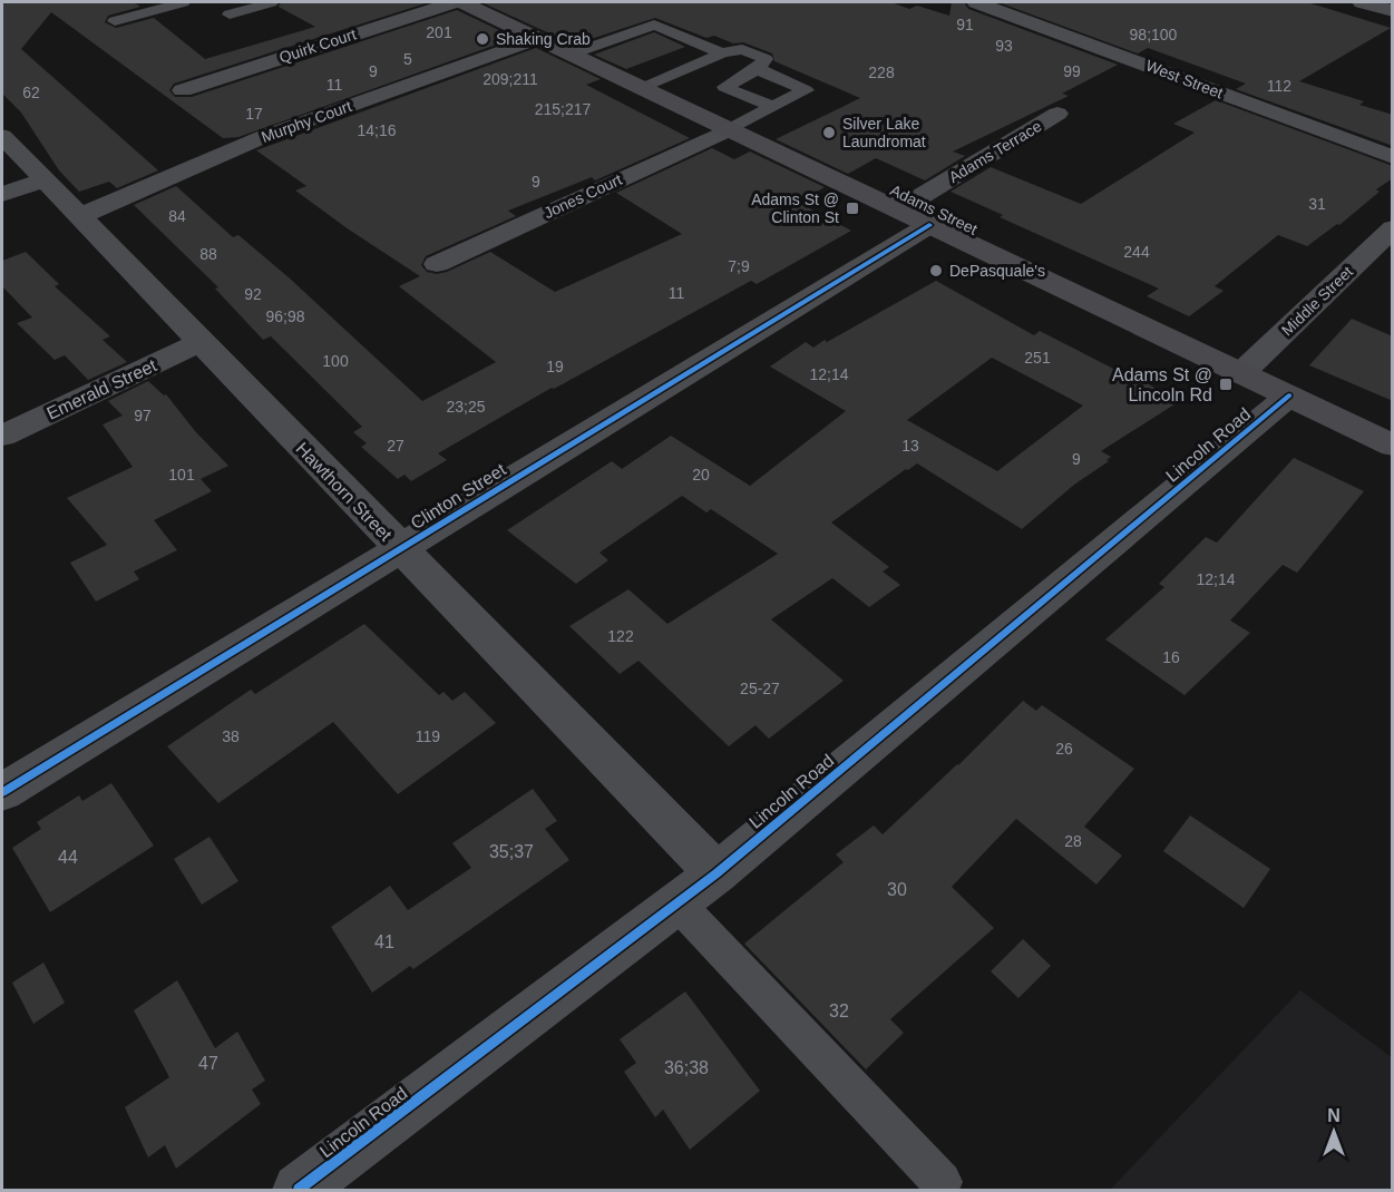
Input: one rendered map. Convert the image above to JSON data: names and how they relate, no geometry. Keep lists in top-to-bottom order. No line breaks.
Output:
{"streets":{"street":["Quirk Court","West Street","Murphy Court","Adams Terrace","Jones Court","Adams Street","Middle Street","Emerald Street","Lincoln Road","Hawthorn Street","Clinton Street"]},"crossings":[["Murphy Court","Adams Street"],["Murphy Court","Hawthorn Street"],["Adams Terrace","Adams Street"],["Jones Court","Adams Street"],["Adams Street","Middle Street"],["Adams Street","Lincoln Road"],["Adams Street","Clinton Street"],["Emerald Street","Hawthorn Street"],["Lincoln Road","Hawthorn Street"],["Hawthorn Street","Clinton Street"]],"places":{"other":["Shaking Crab","Silver Lake Laundromat","DePasquale's"],"transit":["Adams St @ Clinton St","Adams St @ Lincoln Rd"]},"house_numbers":["91","201","98;100","93","5","9","99","228","209;211","11","112","62","215;217","17","14;16","9","31","84","244","88","7;9","11","92","96;98","251","100","19","12;14","23;25","97","27","13","9","101","20","12;14","122","16","25-27","38","119","26","28","35;37","44","30","41","32","47","36;38"],"north":"top"}
